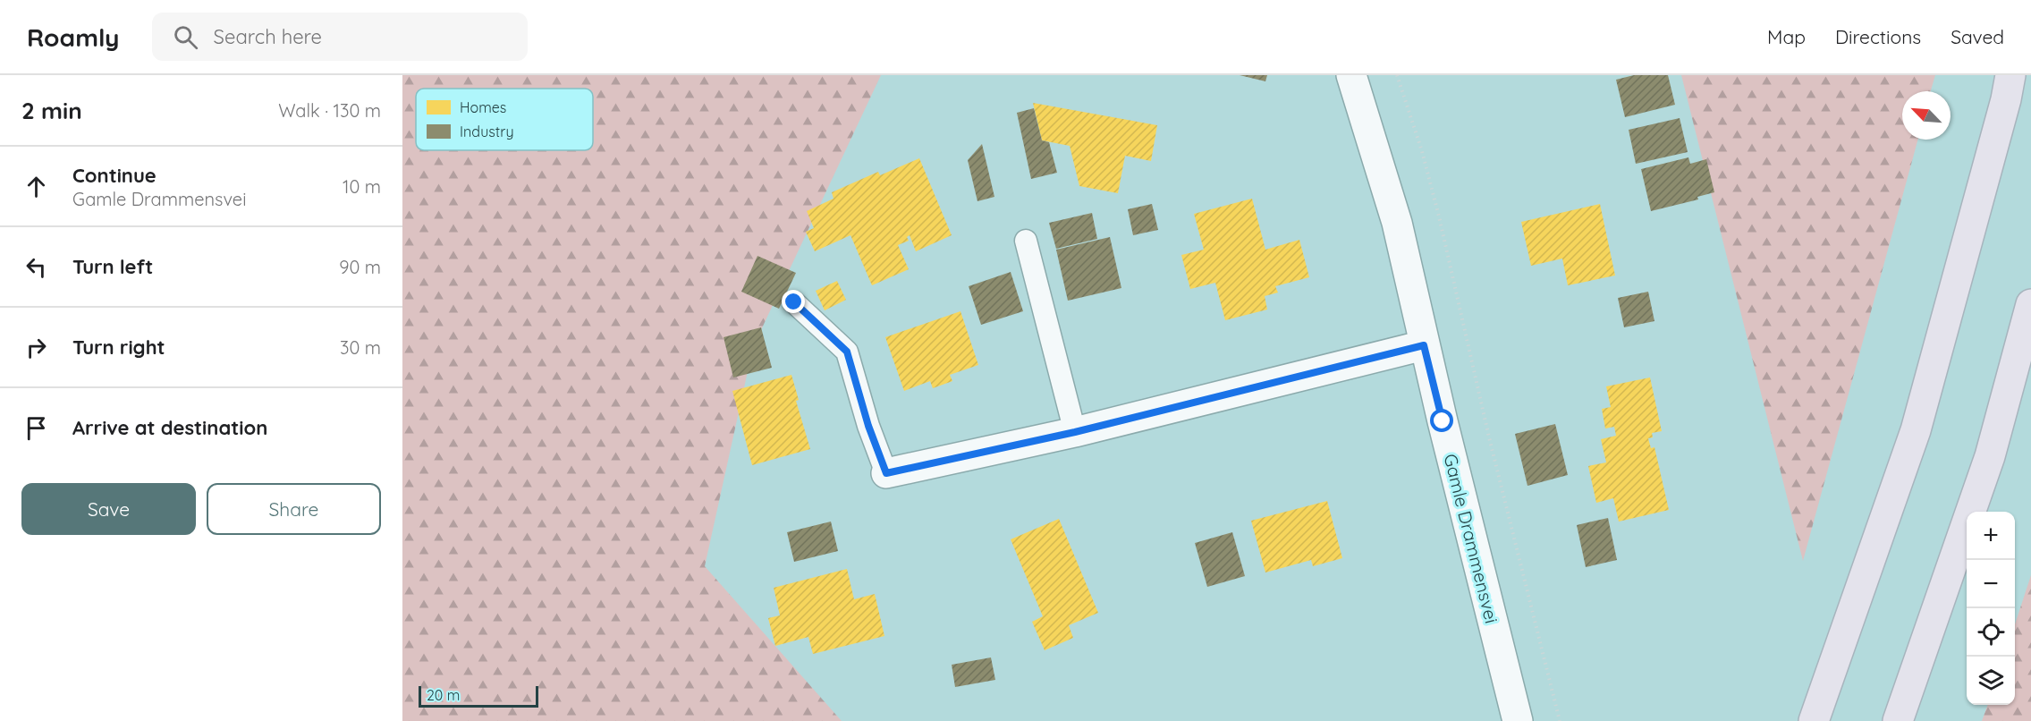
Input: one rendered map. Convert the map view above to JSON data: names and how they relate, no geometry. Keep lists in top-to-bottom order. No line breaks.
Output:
{"streets":{"main road":["Gamle Drammensvei"]},"legend":["Homes","Industry"],"scale_bar":"20 m","north":"top left","page":{"header":"Roamly","search":"Search here","nav":["Map","Directions","Saved"],"heading":["2 min","Walk · 130 m"],"list":[["Continue","Gamle Drammensvei","10 m"],["Turn left","90 m"],["Turn right","30 m"],"Arrive at destination"],"buttons":["Save","Share"],"map_buttons":["+","−"],"scale":"20 m"}}
